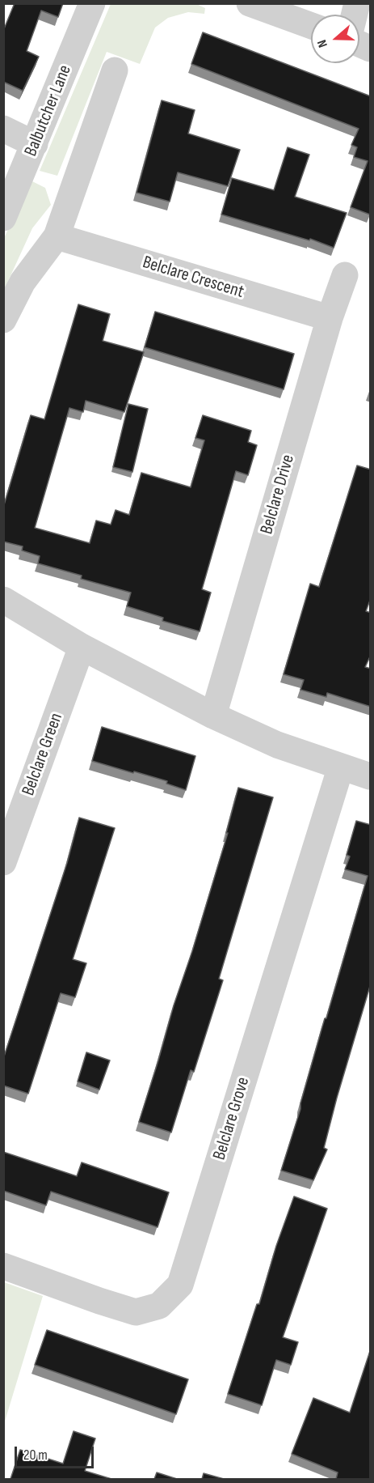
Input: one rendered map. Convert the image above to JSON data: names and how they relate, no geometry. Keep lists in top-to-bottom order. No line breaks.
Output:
{"streets":{"street":["Balbutcher Lane","Belclare Crescent","Belclare Drive","Belclare Green","Belclare Grove"]},"crossings":[["Belclare Crescent","Belclare Drive"]],"scale_bar":"20 m","north":"left"}
